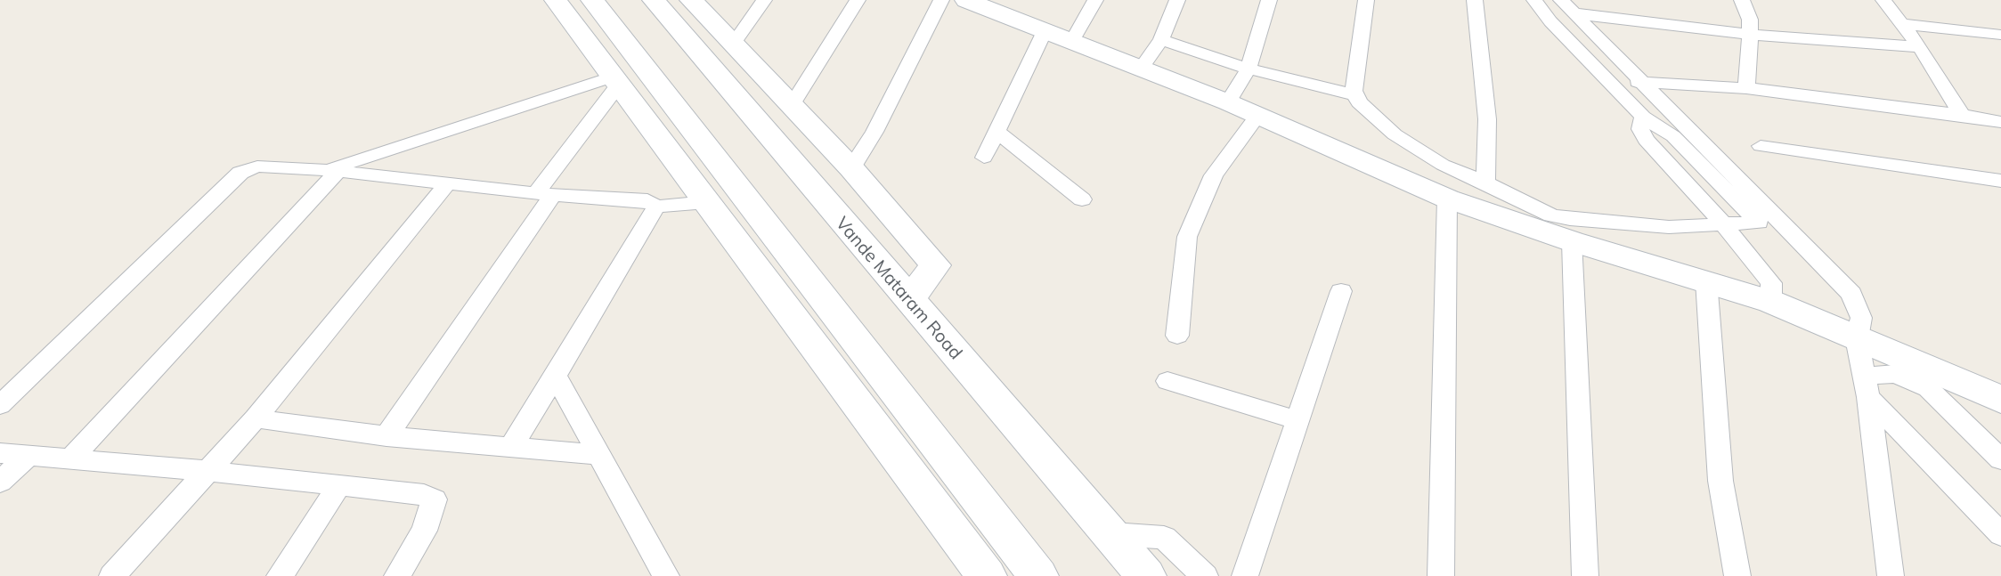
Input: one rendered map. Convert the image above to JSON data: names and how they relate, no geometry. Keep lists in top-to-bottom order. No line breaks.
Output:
{"streets":{"street":["Vande Mataram Road"]}}
